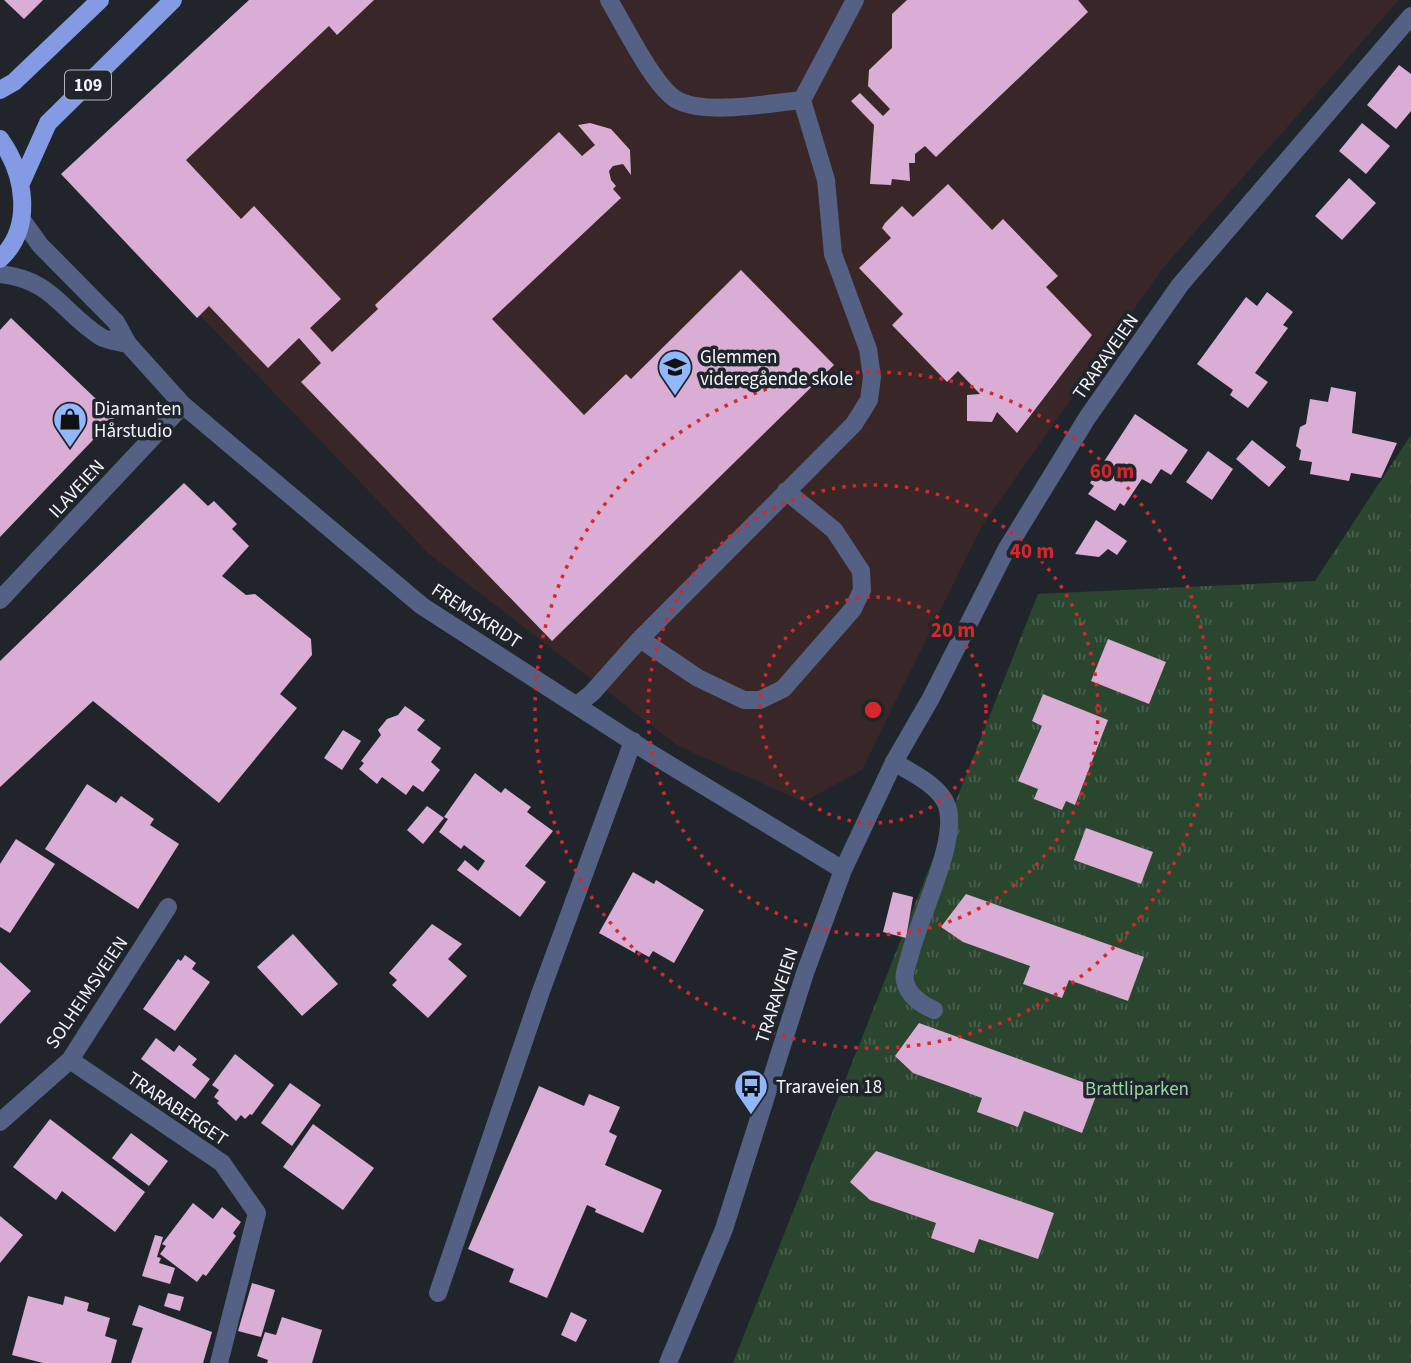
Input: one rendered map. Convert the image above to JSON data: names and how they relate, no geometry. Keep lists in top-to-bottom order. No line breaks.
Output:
{"streets":{"main road":["109"],"street":["TRARAVEIEN","ILAVEIEN","FREMSKRIDT","SOLHEIMSVEIEN","TRARABERGET"]},"crossings":[["109","FREMSKRIDT"],["TRARAVEIEN","FREMSKRIDT"],["ILAVEIEN","FREMSKRIDT"],["SOLHEIMSVEIEN","TRARABERGET"]],"parks":["Brattliparken"],"places":{"school or university":["Glemmen videregående skole"],"shop":["Diamanten Hårstudio"],"bus stop":["Traraveien 18"]},"rings":["60 m","40 m","20 m"]}
